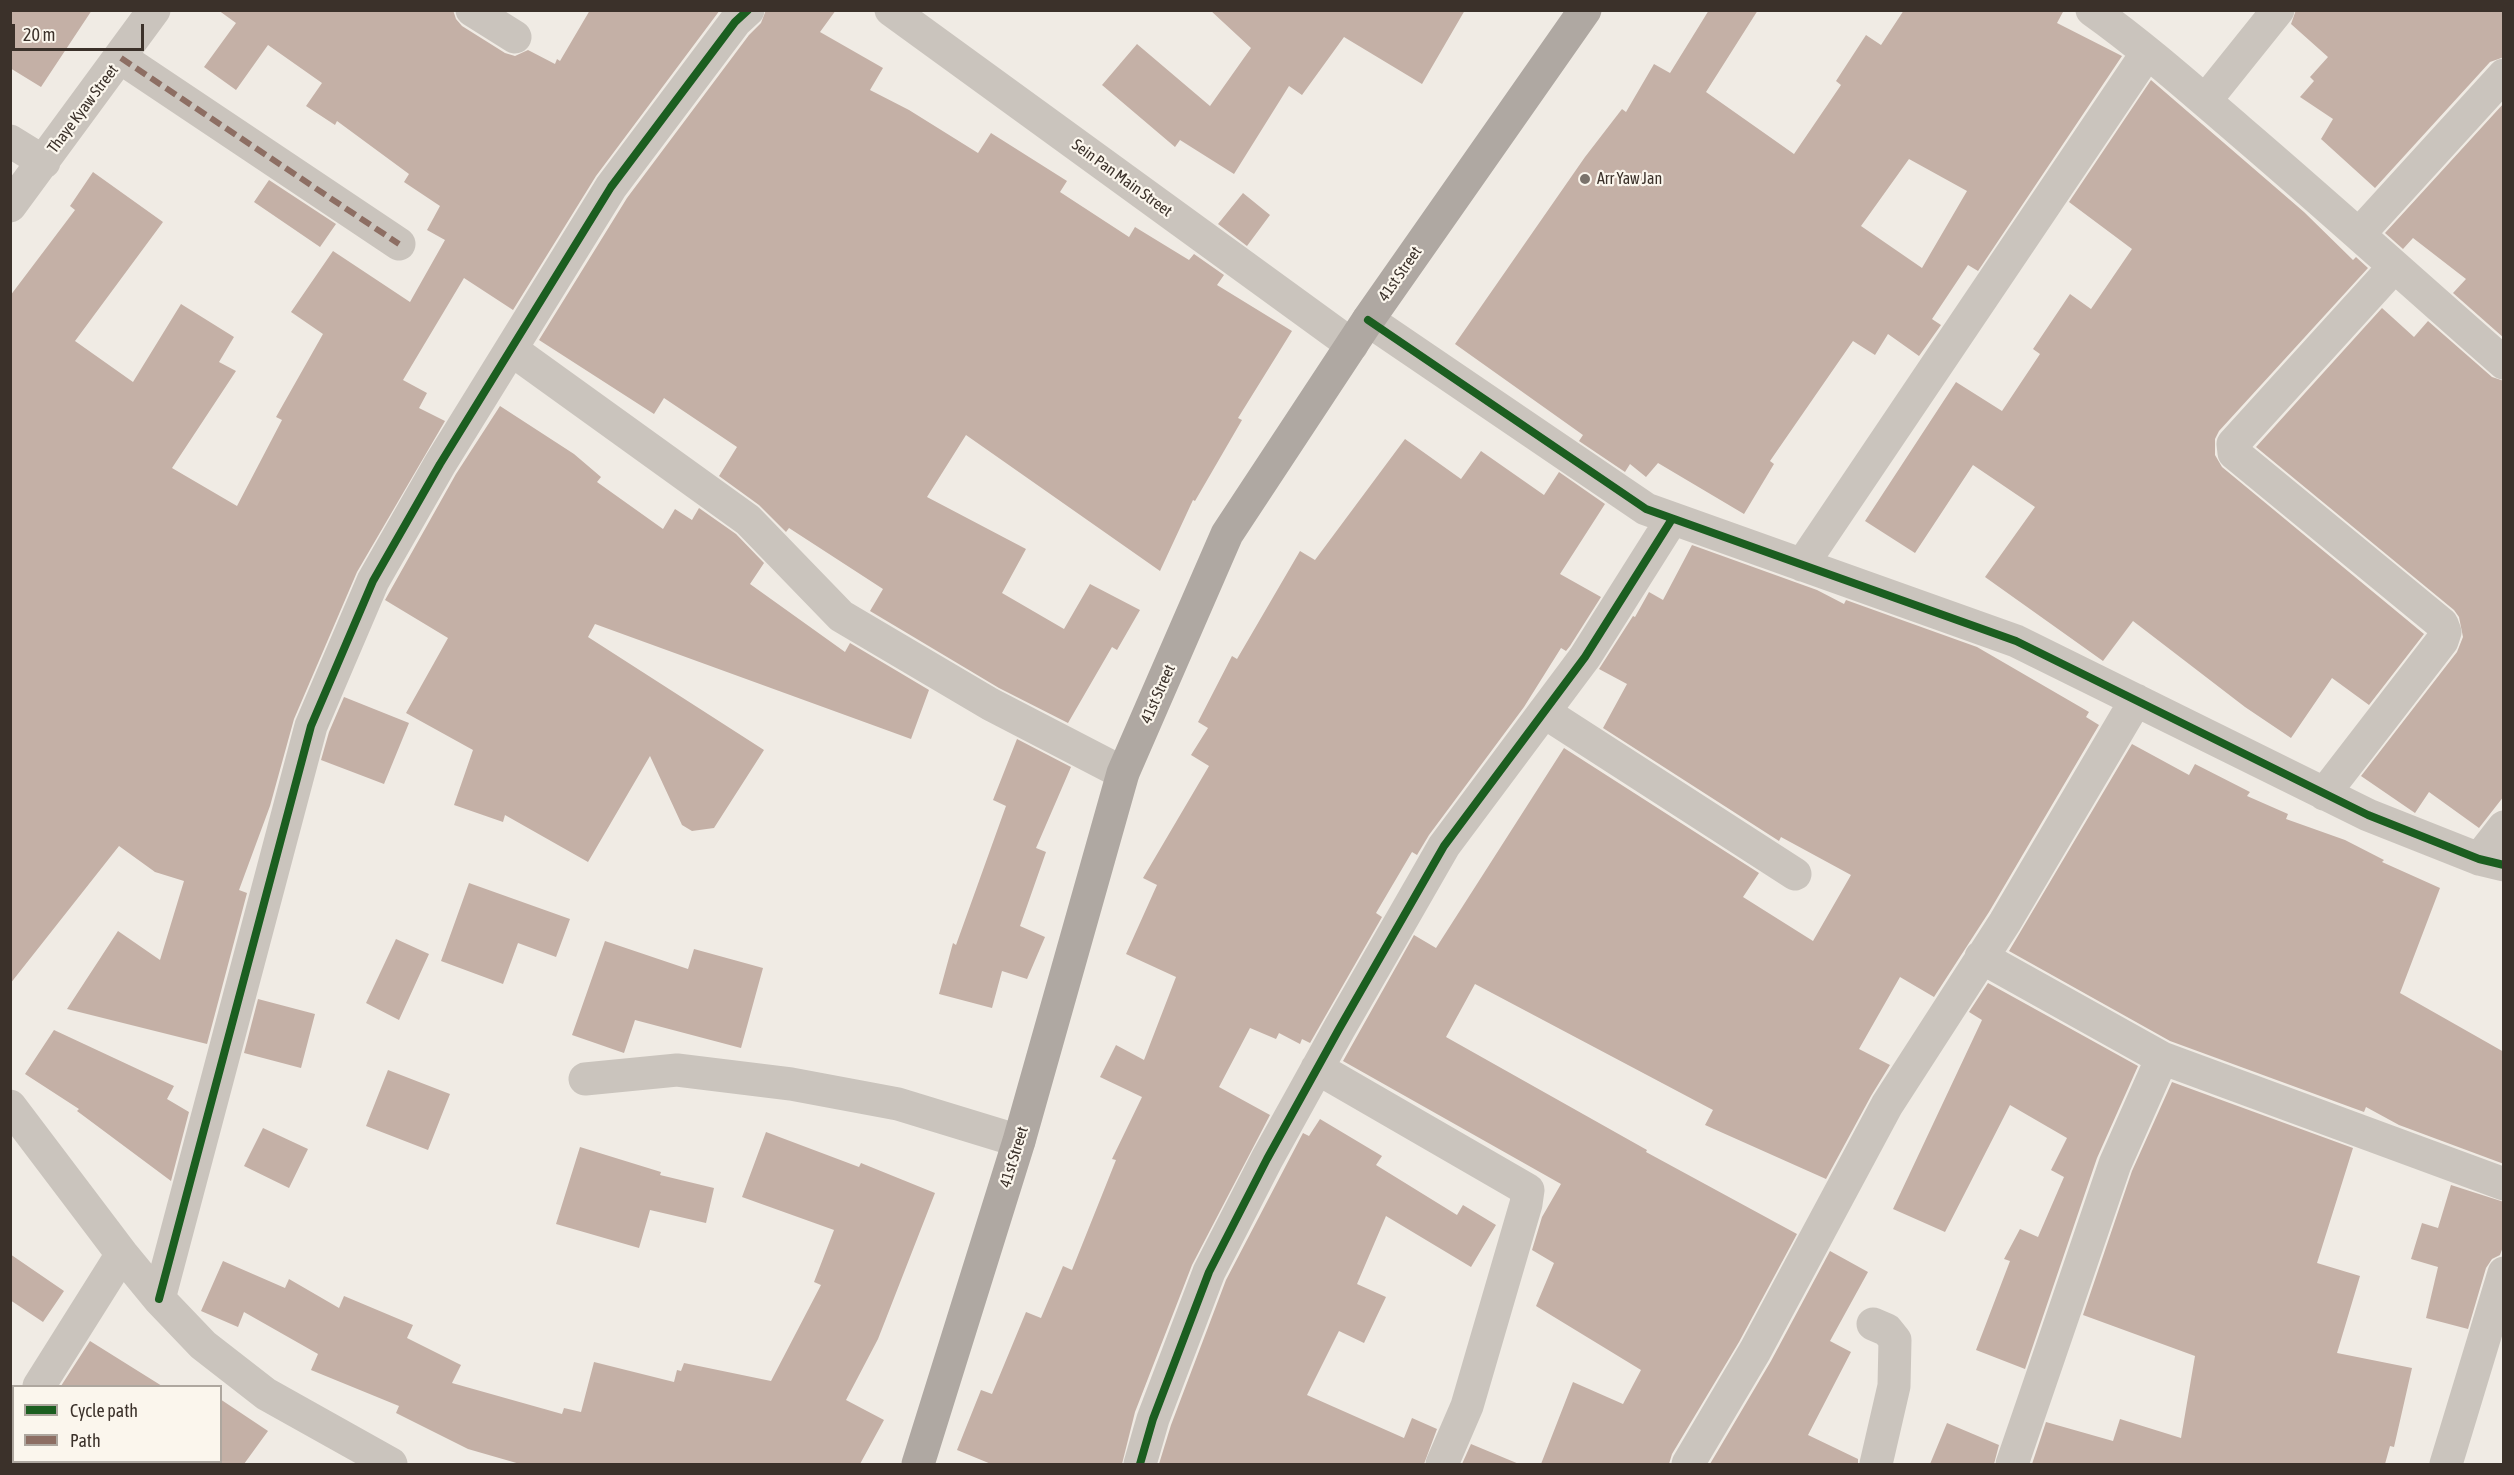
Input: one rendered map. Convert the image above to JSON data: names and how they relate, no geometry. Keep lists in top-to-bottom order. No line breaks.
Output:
{"streets":{"main road":["41st Street"],"street":["Thaye Kyaw Street","Sein Pan Main Street"]},"crossings":[["Sein Pan Main Street","41st Street"]],"places":["Arr Yaw Jan"],"legend":["Cycle path","Path"],"scale_bar":"20 m"}
